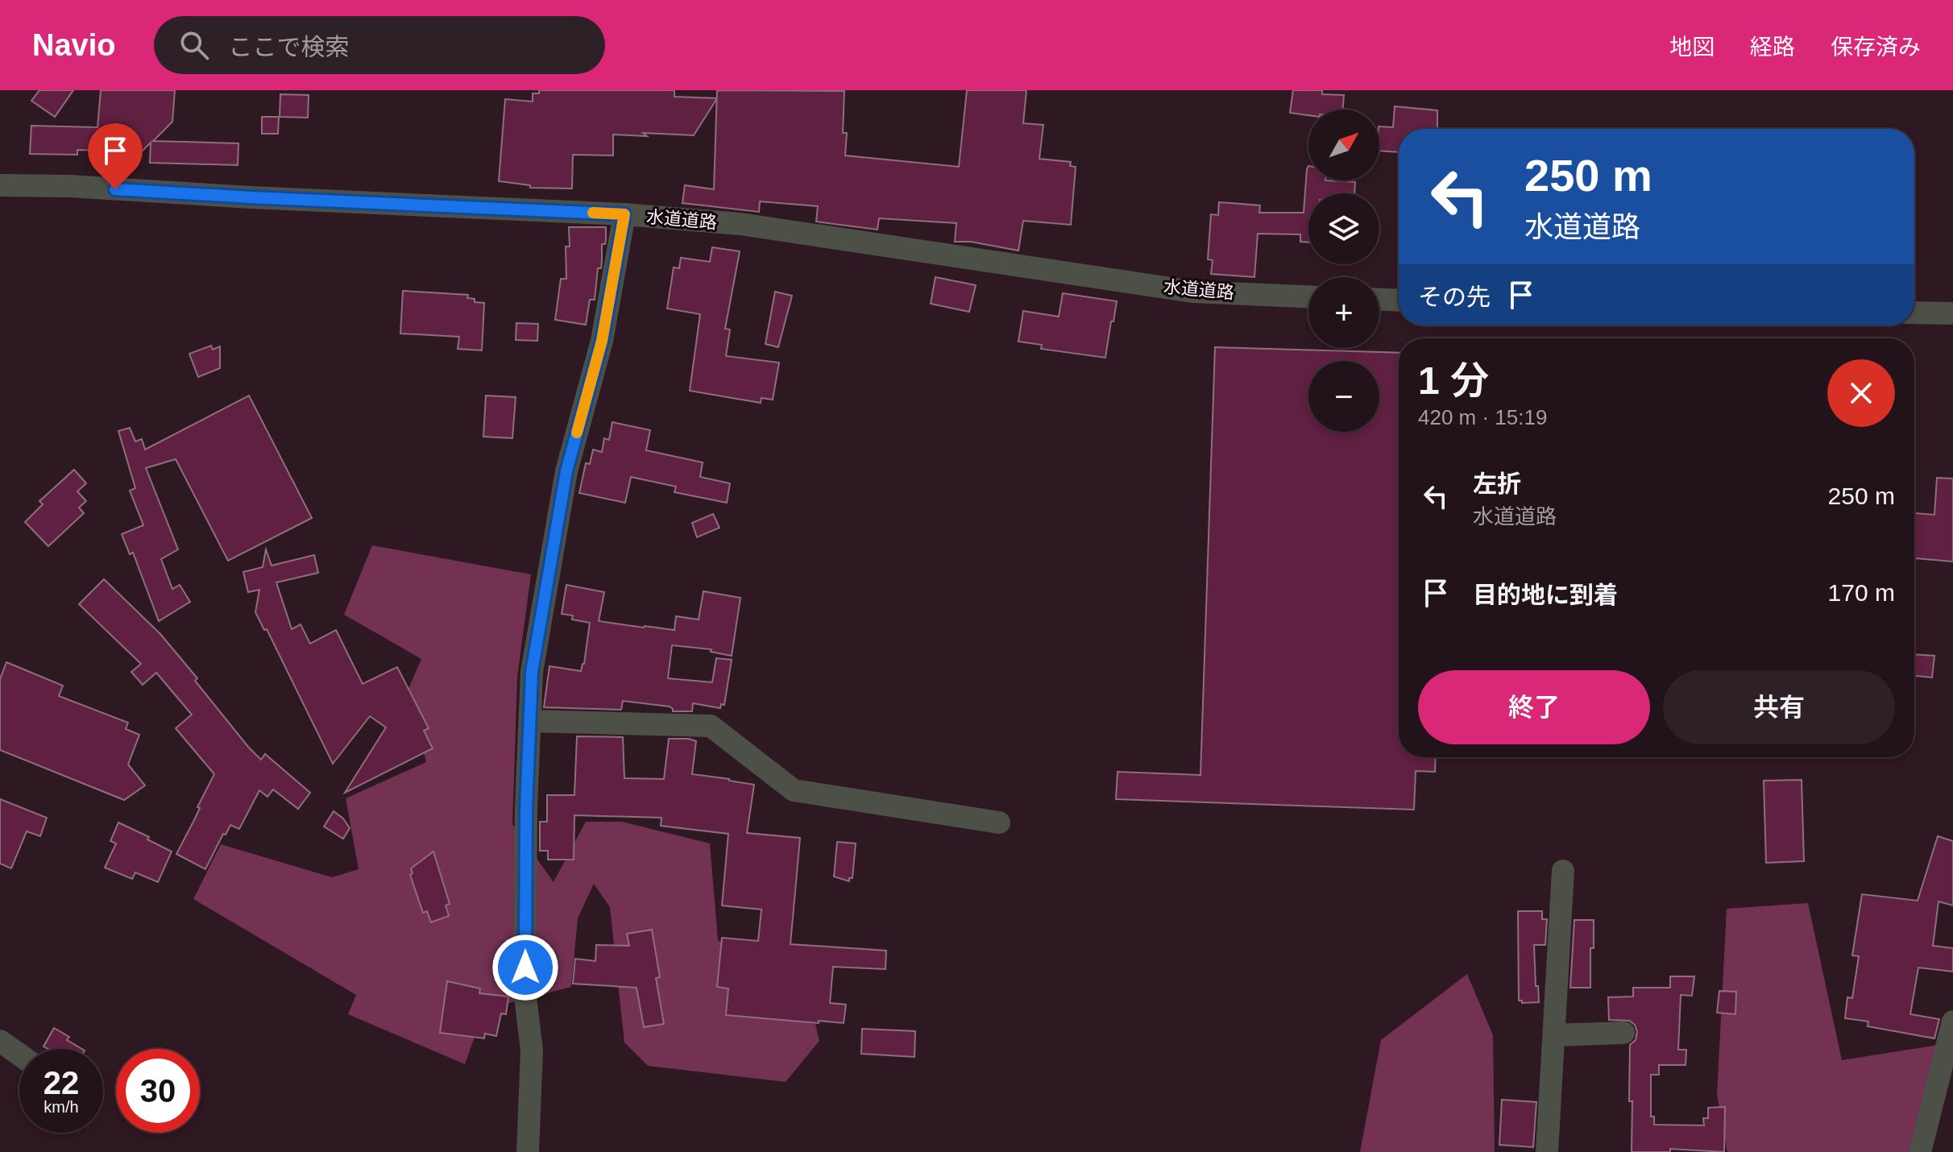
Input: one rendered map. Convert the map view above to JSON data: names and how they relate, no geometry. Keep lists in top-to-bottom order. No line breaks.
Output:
{"streets":{"street":["水道道路"]},"north":"top right","page":{"header":"Navio","search":"ここで検索","nav":["地図","経路","保存済み"],"map_buttons":["+","−"],"turn":["250 m","水道道路"],"then":"その先","heading":["1 分","420 m · 15:19"],"list":[{"name":"左折","note":"水道道路","value":"250 m"},{"name":"目的地に到着","value":"170 m"}],"buttons":["終了","共有"],"speed":"22 km/h","limit":"30"}}
